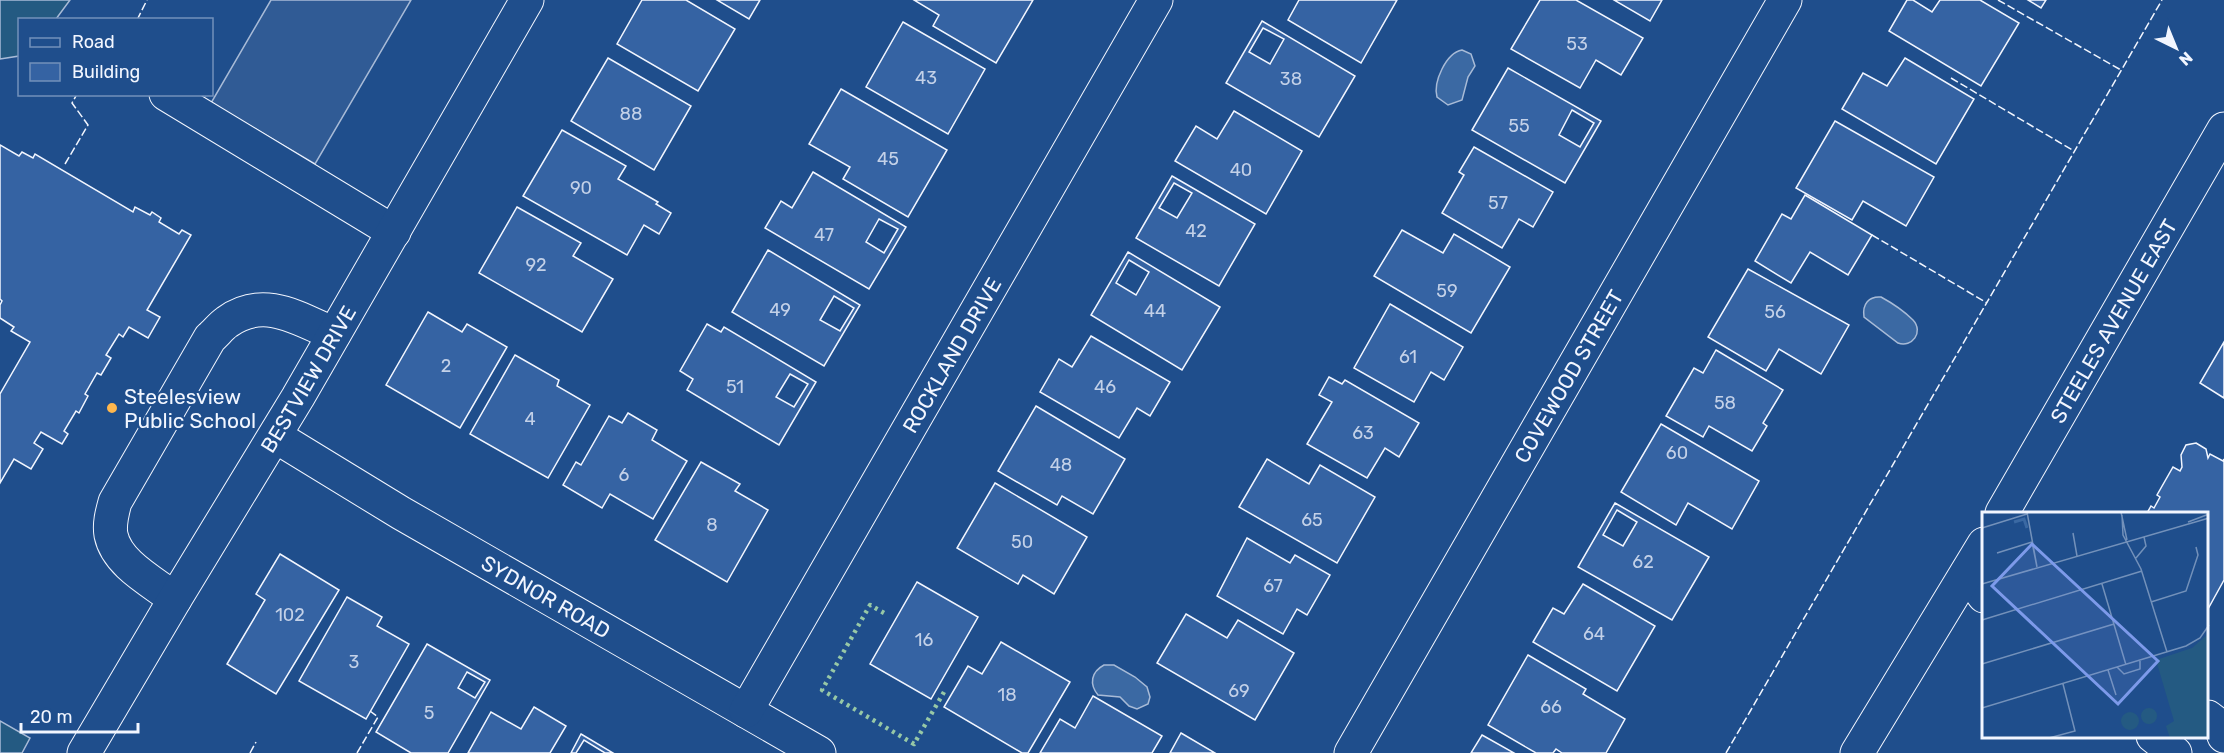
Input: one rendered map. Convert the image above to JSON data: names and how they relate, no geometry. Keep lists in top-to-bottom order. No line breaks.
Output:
{"streets":{"street":["STEELES AVENUE EAST","ROCKLAND DRIVE","COVEWOOD STREET","BESTVIEW DRIVE","SYDNOR ROAD"]},"crossings":[["ROCKLAND DRIVE","SYDNOR ROAD"],["BESTVIEW DRIVE","SYDNOR ROAD"]],"places":["Steelesview Public School"],"house_numbers":["53","43","38","88","55","45","40","90","57","42","47","92","59","49","44","56","61","2","51","46","58","4","63","60","48","6","65","8","50","62","67","102","64","16","3","69","18","66","5"],"legend":["Road","Building"],"scale_bar":"20 m","north":"bottom right"}
